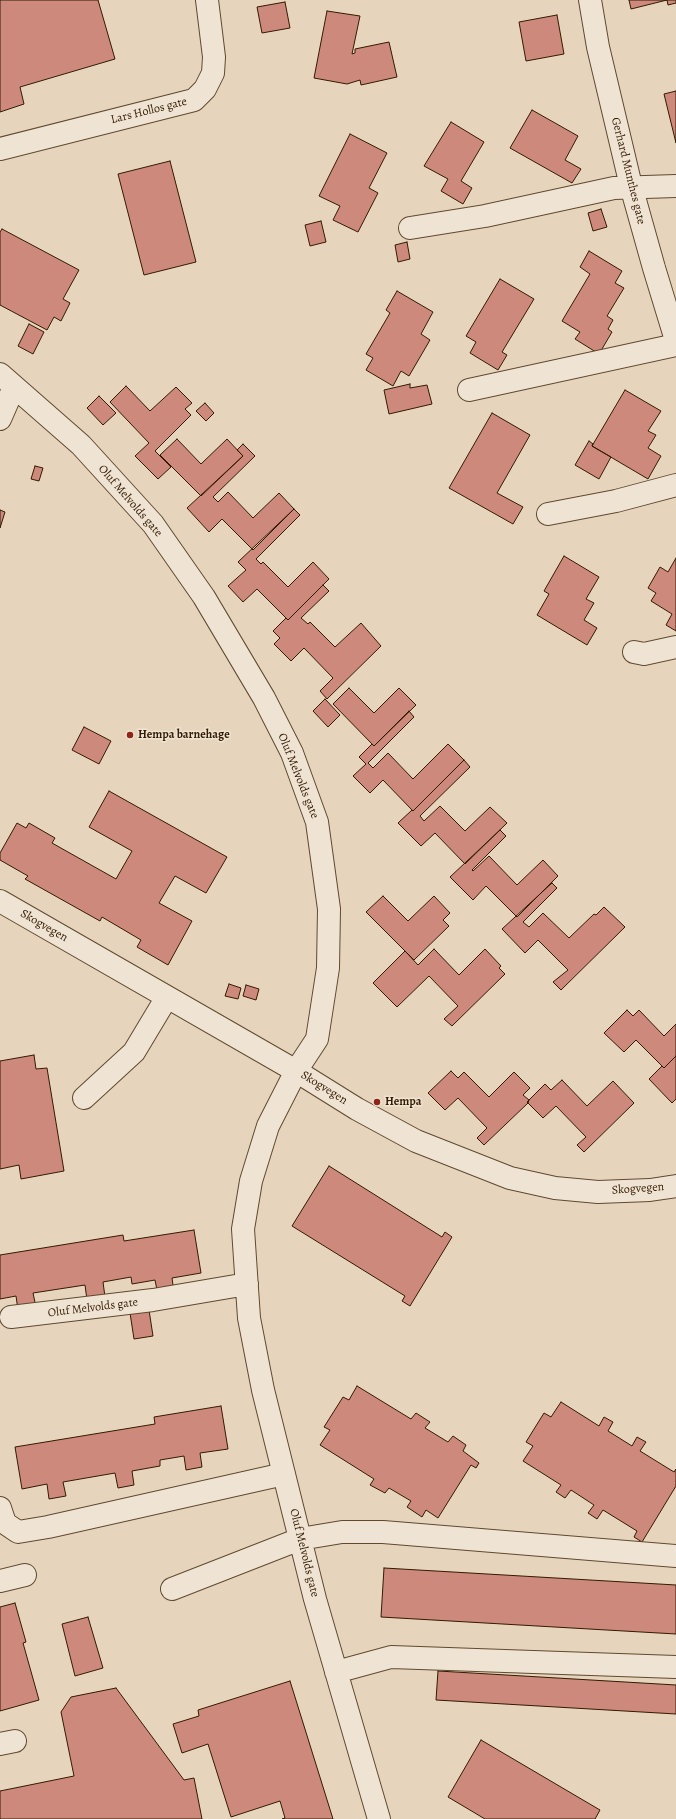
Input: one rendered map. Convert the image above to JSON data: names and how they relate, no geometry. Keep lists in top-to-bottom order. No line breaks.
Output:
{"streets":{"street":["Lars Hollos gate","Gerhard Munthes gate","Oluf Melvolds gate","Skogvegen"]},"crossings":[["Oluf Melvolds gate","Skogvegen"]],"places":["Hempa barnehage","Hempa"]}
